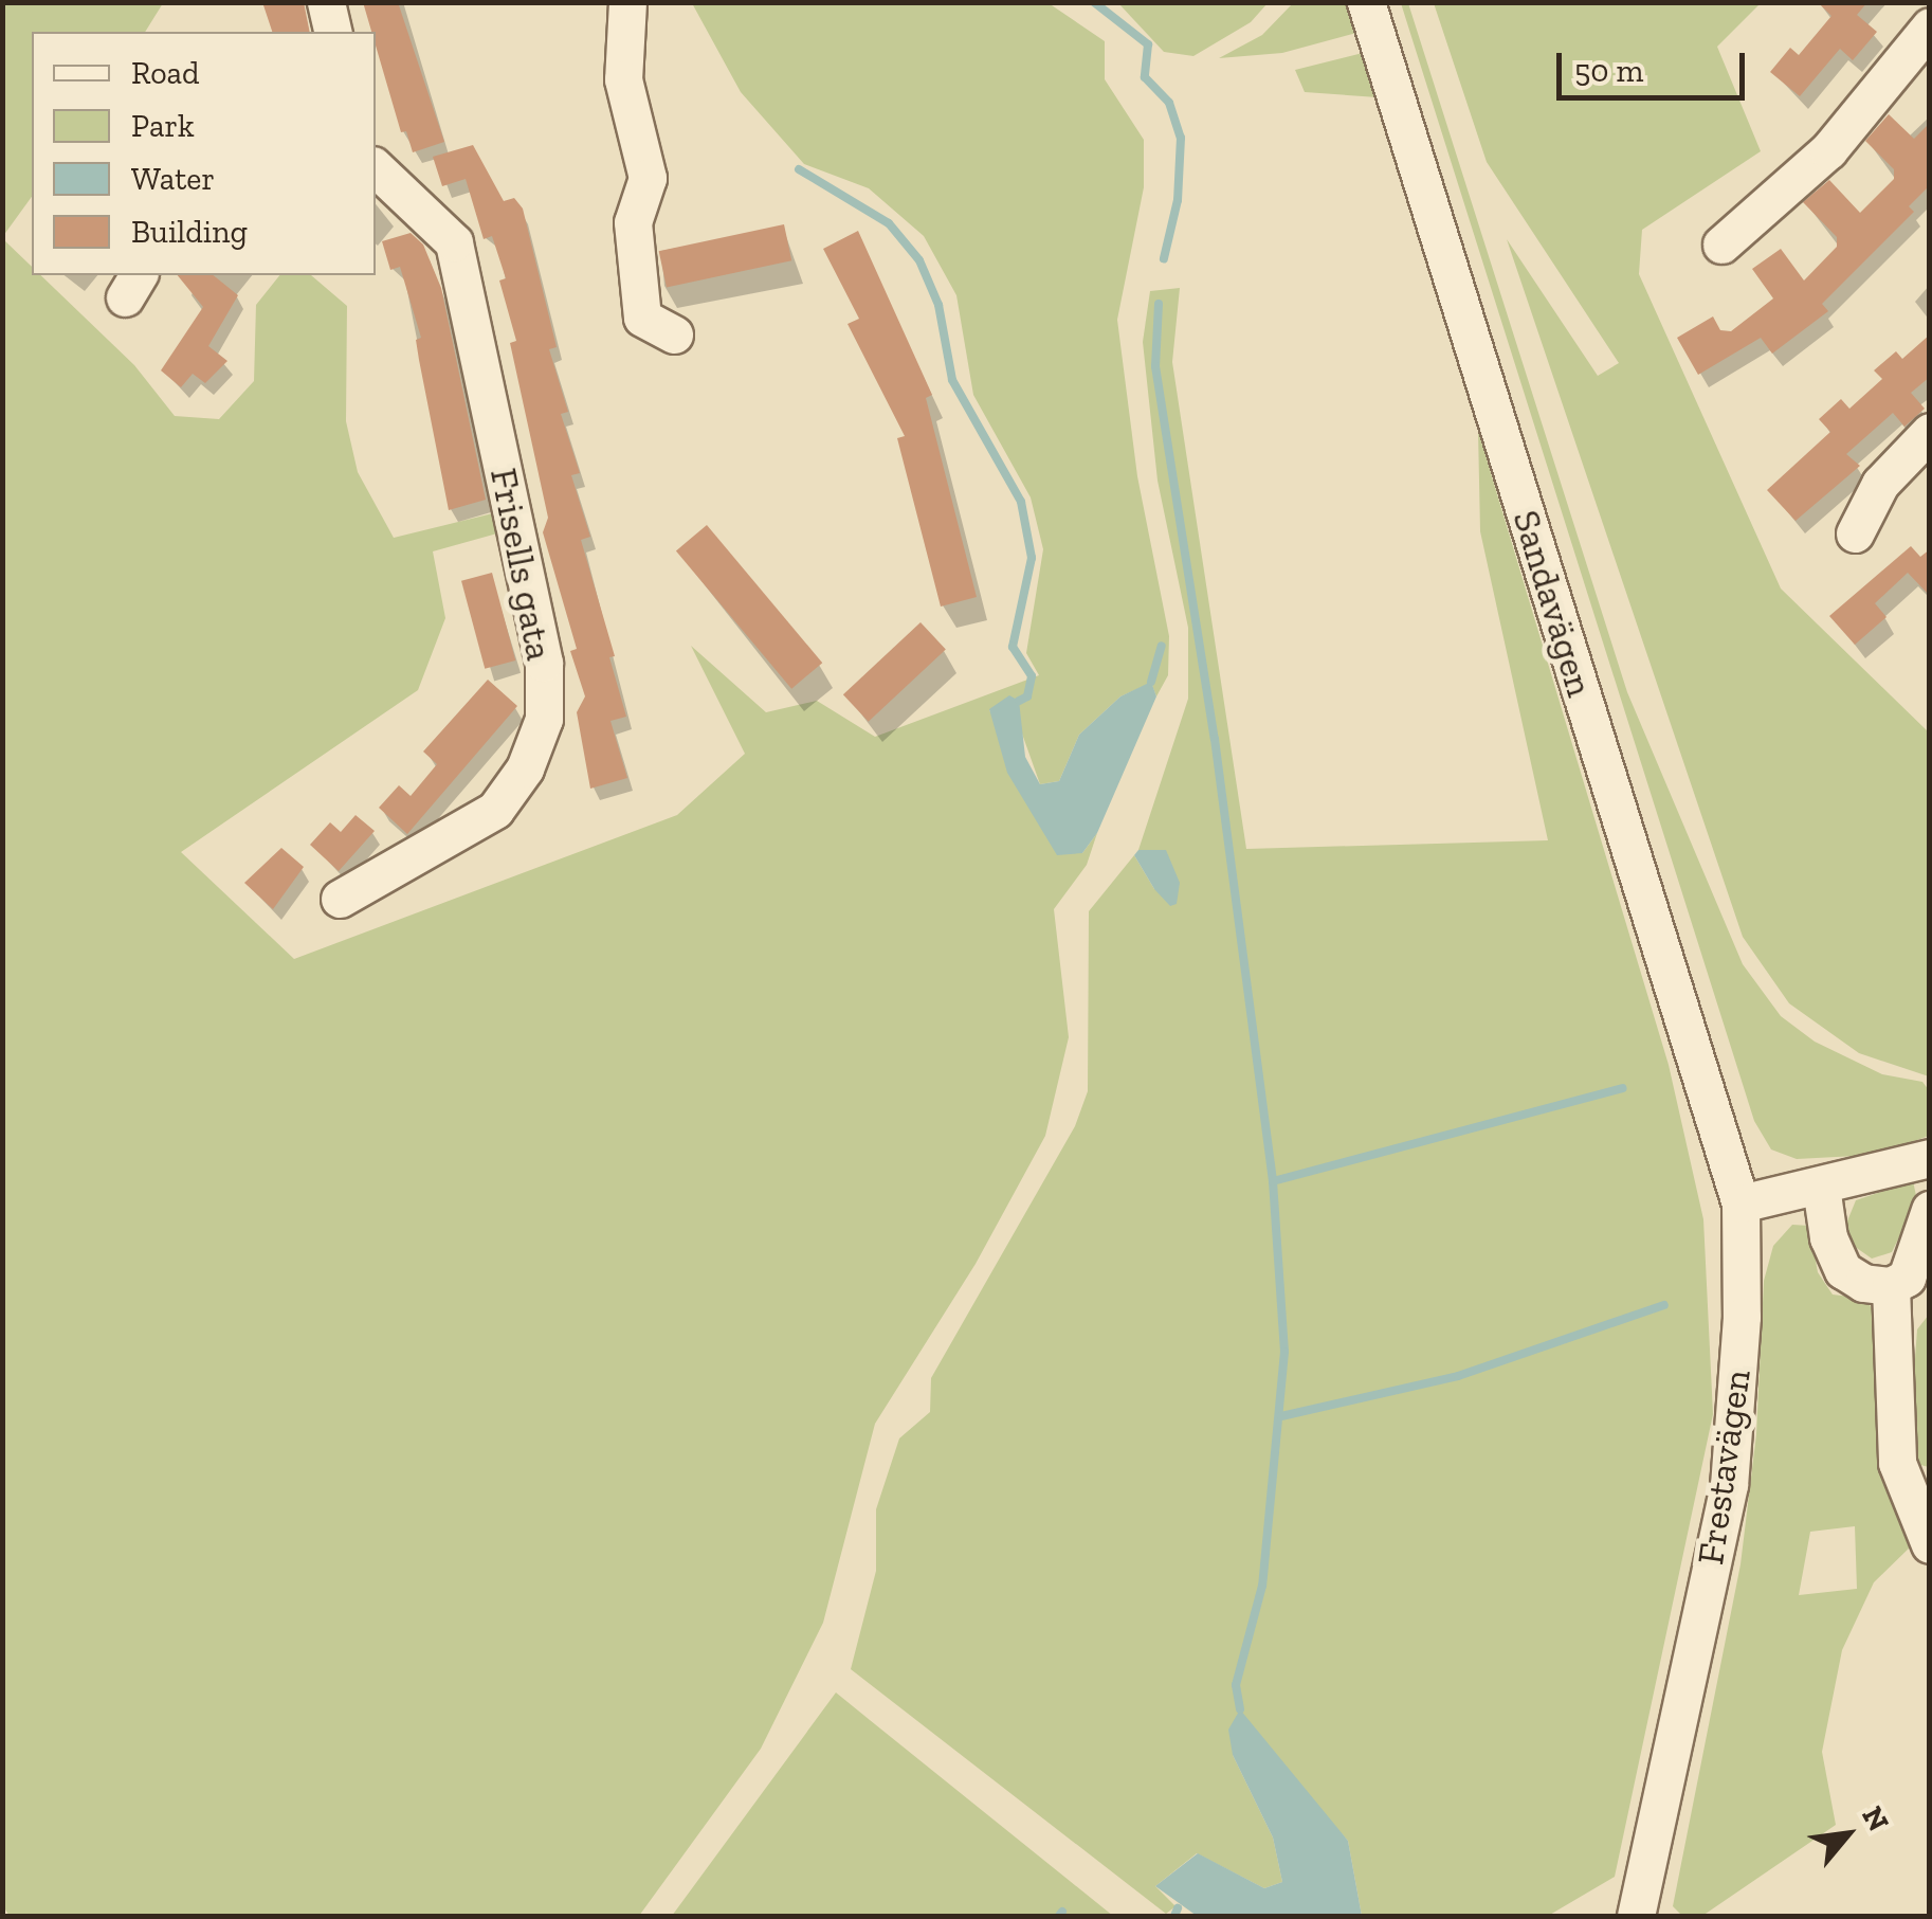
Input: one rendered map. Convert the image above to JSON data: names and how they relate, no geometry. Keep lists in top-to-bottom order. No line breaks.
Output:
{"streets":{"street":["Frisells gata","Sandavägen","Frestavägen"]},"crossings":[["Sandavägen","Frestavägen"]],"legend":["Road","Park","Water","Building"],"scale_bar":"50 m","north":"top right"}
